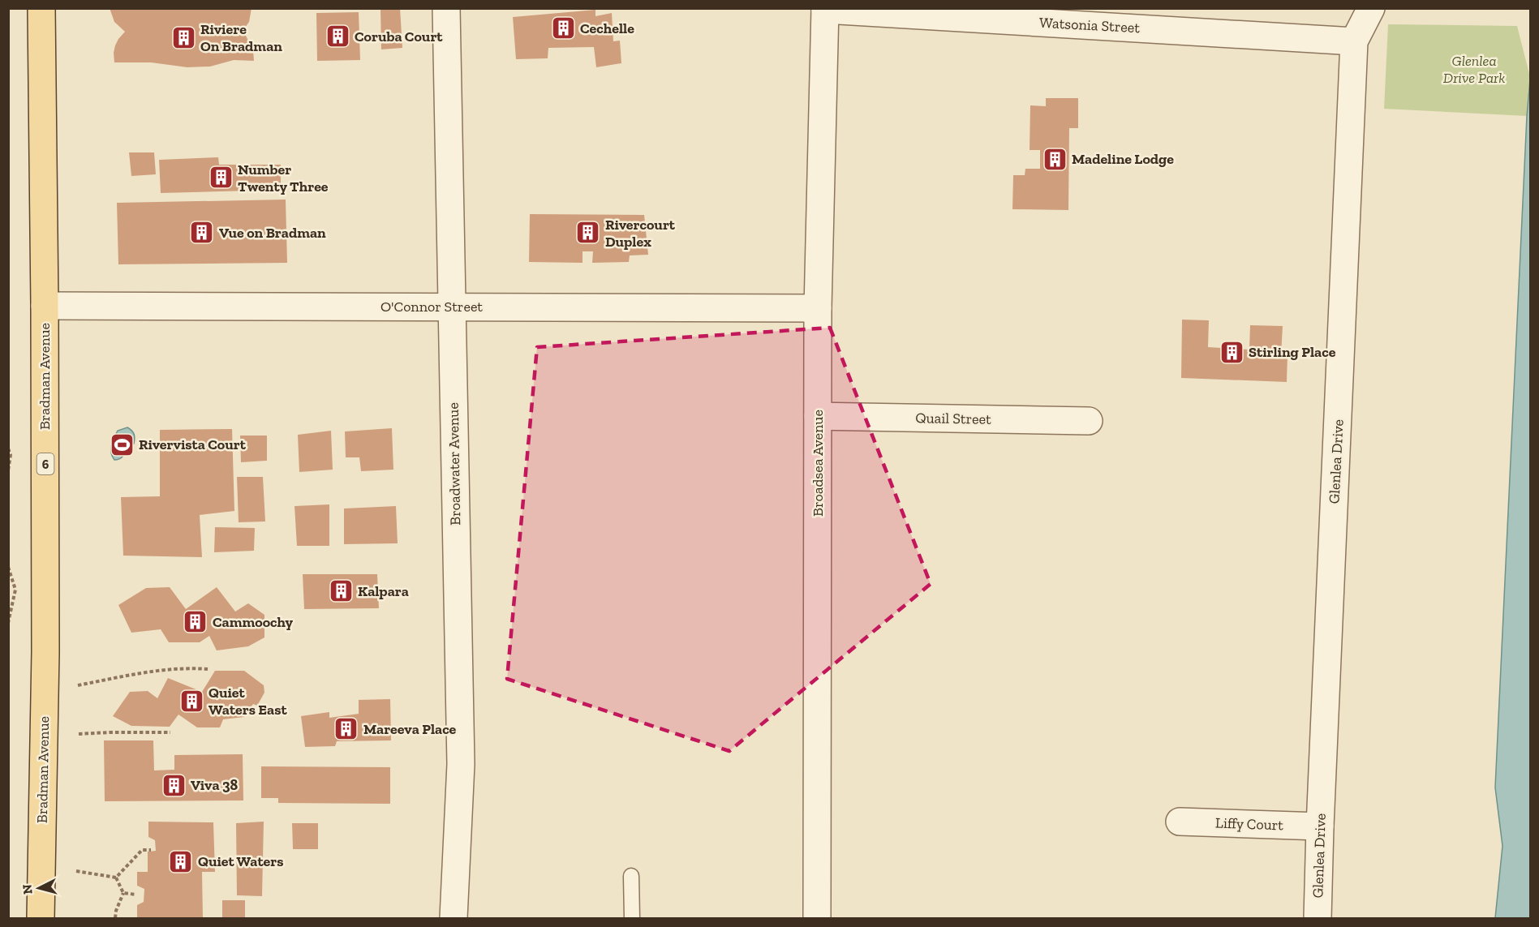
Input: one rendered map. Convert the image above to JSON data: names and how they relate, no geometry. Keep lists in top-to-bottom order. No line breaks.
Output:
{"streets":{"main road":["Bradman Avenue","6"],"street":["Watsonia Street","O'Connor Street","Quail Street","Glenlea Drive","Broadsea Avenue","Broadwater Avenue","Liffy Court"]},"crossings":[["Watsonia Street","Glenlea Drive"],["Watsonia Street","Broadsea Avenue"],["O'Connor Street","Bradman Avenue"],["O'Connor Street","Broadsea Avenue"],["O'Connor Street","Broadwater Avenue"],["Quail Street","Broadsea Avenue"],["Glenlea Drive","Liffy Court"]],"parks":["Glenlea Drive Park"],"places":{"building":["Cechelle","Coruba Court","Riviere On Bradman","Madeline Lodge","Number Twenty Three","Vue on Bradman","Rivercourt Duplex","Stirling Place","Kalpara","Cammoochy","Quiet Waters East","Mareeva Place","Viva 38","Quiet Waters"],"sports":["Rivervista Court"]},"north":"left"}
